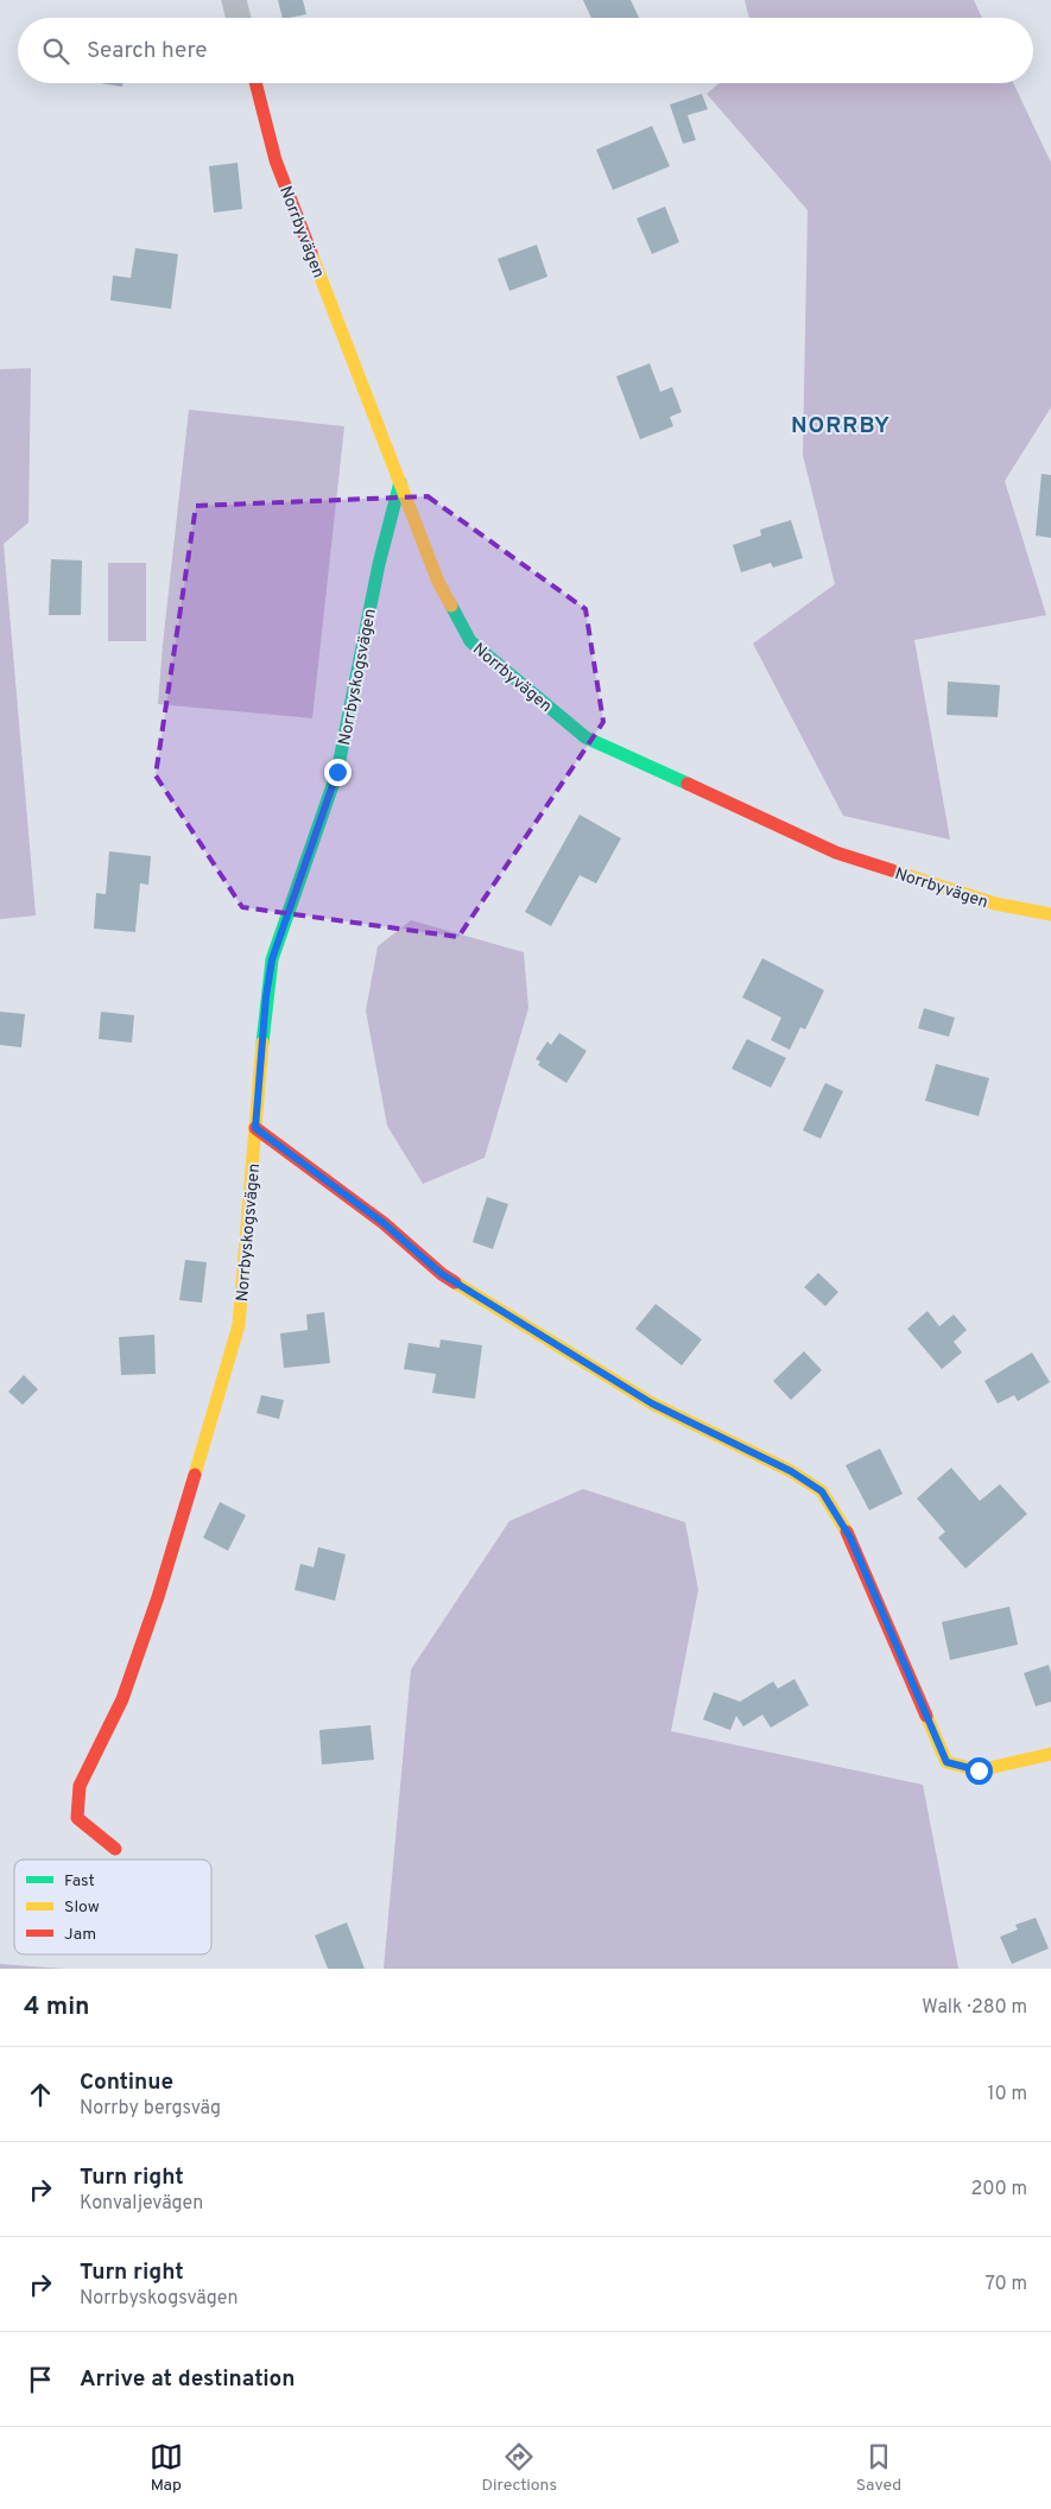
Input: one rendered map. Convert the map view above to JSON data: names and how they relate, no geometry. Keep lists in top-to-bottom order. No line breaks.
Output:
{"streets":{"street":["Norrbyvägen","Norrbyskogsvägen"]},"crossings":[["Norrbyvägen","Norrbyskogsvägen"]],"districts":["NORRBY"],"legend":["Fast","Slow","Jam"],"page":{"search":"Search here","heading":["4 min","Walk · 280 m"],"list":[["Continue","Norrby bergsväg","10 m"],["Turn right","Konvaljevägen","200 m"],["Turn right","Norrbyskogsvägen","70 m"],"Arrive at destination"],"nav":["Map","Directions","Saved"]}}
